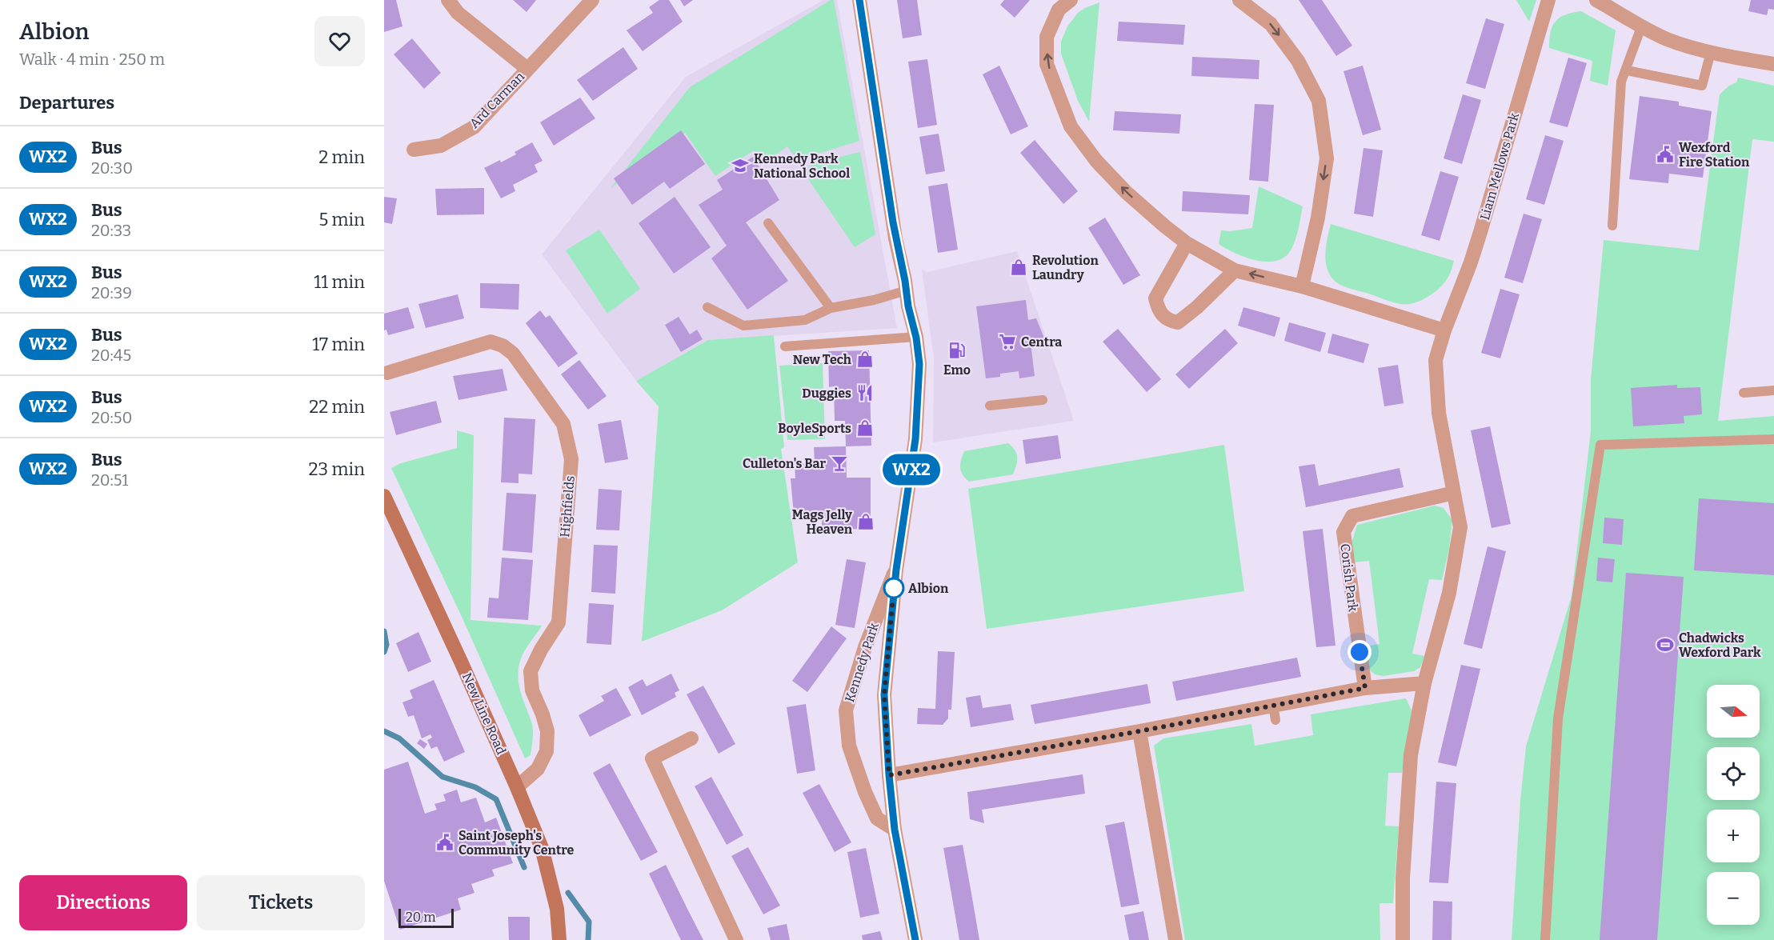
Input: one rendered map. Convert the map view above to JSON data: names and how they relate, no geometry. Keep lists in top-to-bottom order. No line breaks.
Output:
{"streets":{"main road":["New Line Road"],"street":["Ard Carman","Liam Mellows Park","Highfields","Corish Park","Kennedy Park"]},"crossings":[["Liam Mellows Park","Corish Park"],["Highfields","New Line Road"]],"places":{"public building":["Wexford Fire Station","Saint Joseph's Community Centre"],"school or university":["Kennedy Park National School"],"shop":["Revolution Laundry","New Tech","BoyleSports","Mags Jelly Heaven"],"supermarket":["Centra"],"fuel station":["Emo"],"restaurant":["Duggies"],"bar":["Culleton's Bar"],"other":["Albion"],"sports":["Chadwicks Wexford Park"]},"lines":["bus line WX2"],"scale_bar":"20 m","north":"right","page":{"heading":[["Albion","Walk · 4 min · 250 m"],"Departures"],"on_map":"WX2","list":[{"mark":"WX2","name":"Bus","note":"20:30","value":"2 min"},{"mark":"WX2","name":"Bus","note":"20:33","value":"5 min"},{"mark":"WX2","name":"Bus","note":"20:39","value":"11 min"},{"mark":"WX2","name":"Bus","note":"20:45","value":"17 min"},{"mark":"WX2","name":"Bus","note":"20:50","value":"22 min"},{"mark":"WX2","name":"Bus","note":"20:51","value":"23 min"}],"map_buttons":["+","−"],"buttons":["Directions","Tickets"],"scale":"20 m"}}
